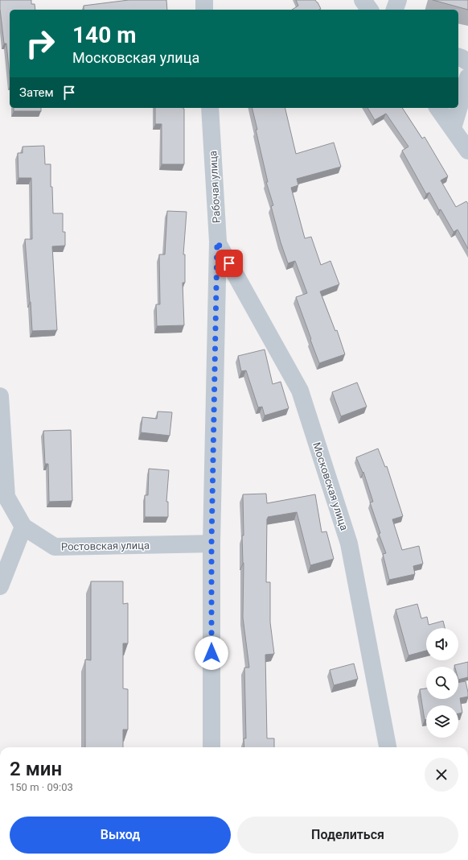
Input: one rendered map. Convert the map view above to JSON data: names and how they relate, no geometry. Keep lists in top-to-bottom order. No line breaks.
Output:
{"streets":{"street":["Рабочая улица","Московская улица","Ростовская улица"]},"crossings":[["Рабочая улица","Московская улица"],["Рабочая улица","Ростовская улица"]],"page":{"turn":["140 m","Московская улица"],"then":"Затем","heading":["2 мин","150 m · 09:03"],"buttons":["Выход","Поделиться"]}}
